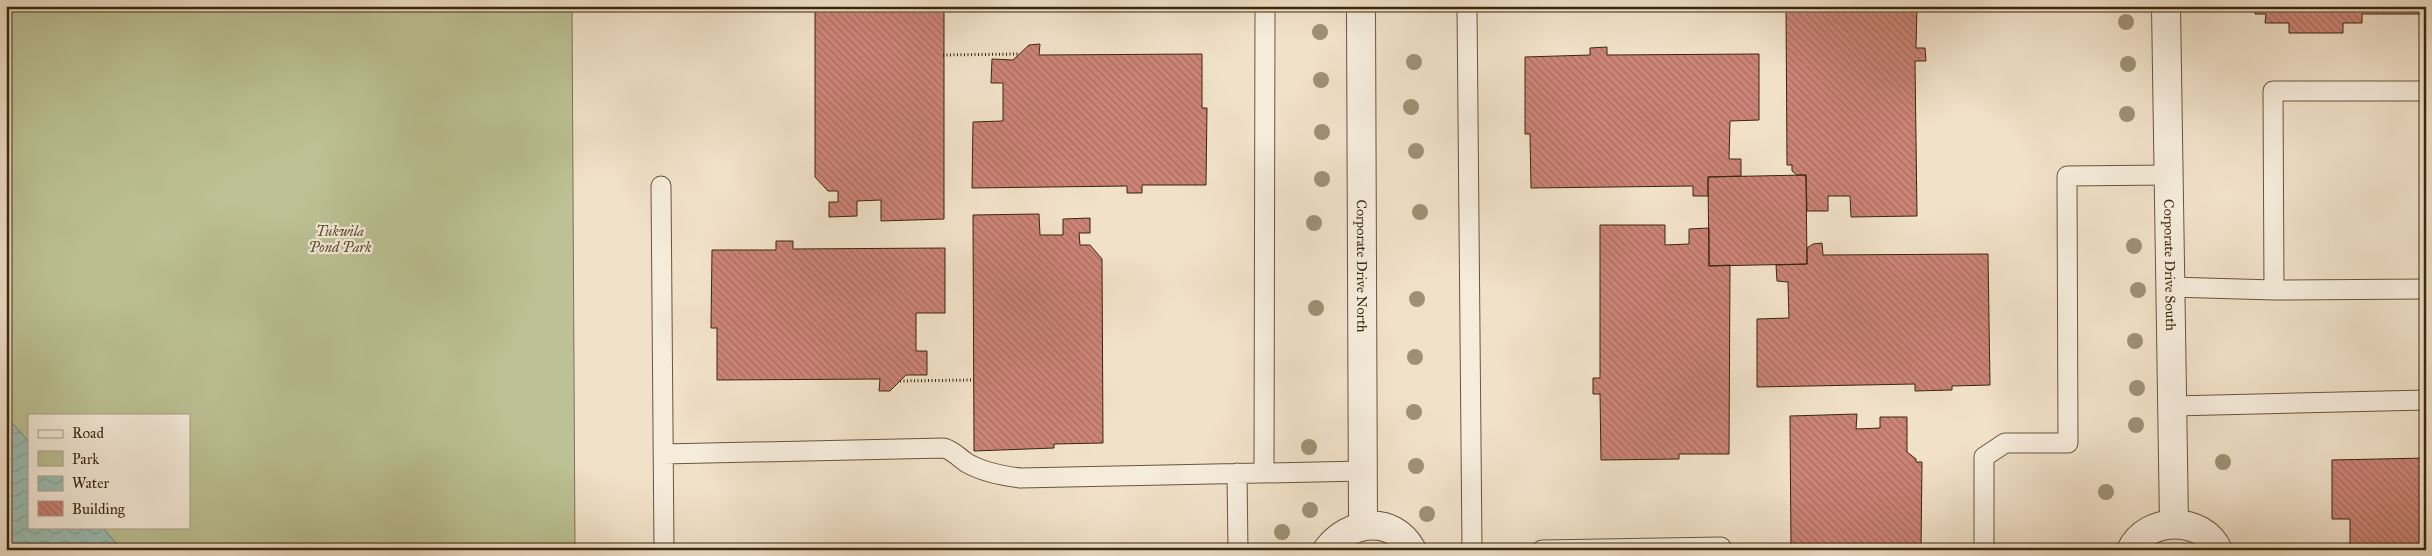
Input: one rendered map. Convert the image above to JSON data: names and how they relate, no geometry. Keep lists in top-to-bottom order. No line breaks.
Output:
{"streets":{"street":["Corporate Drive South","Corporate Drive North"]},"parks":["Tukwila Pond Park"],"legend":["Road","Park","Water","Building"]}
